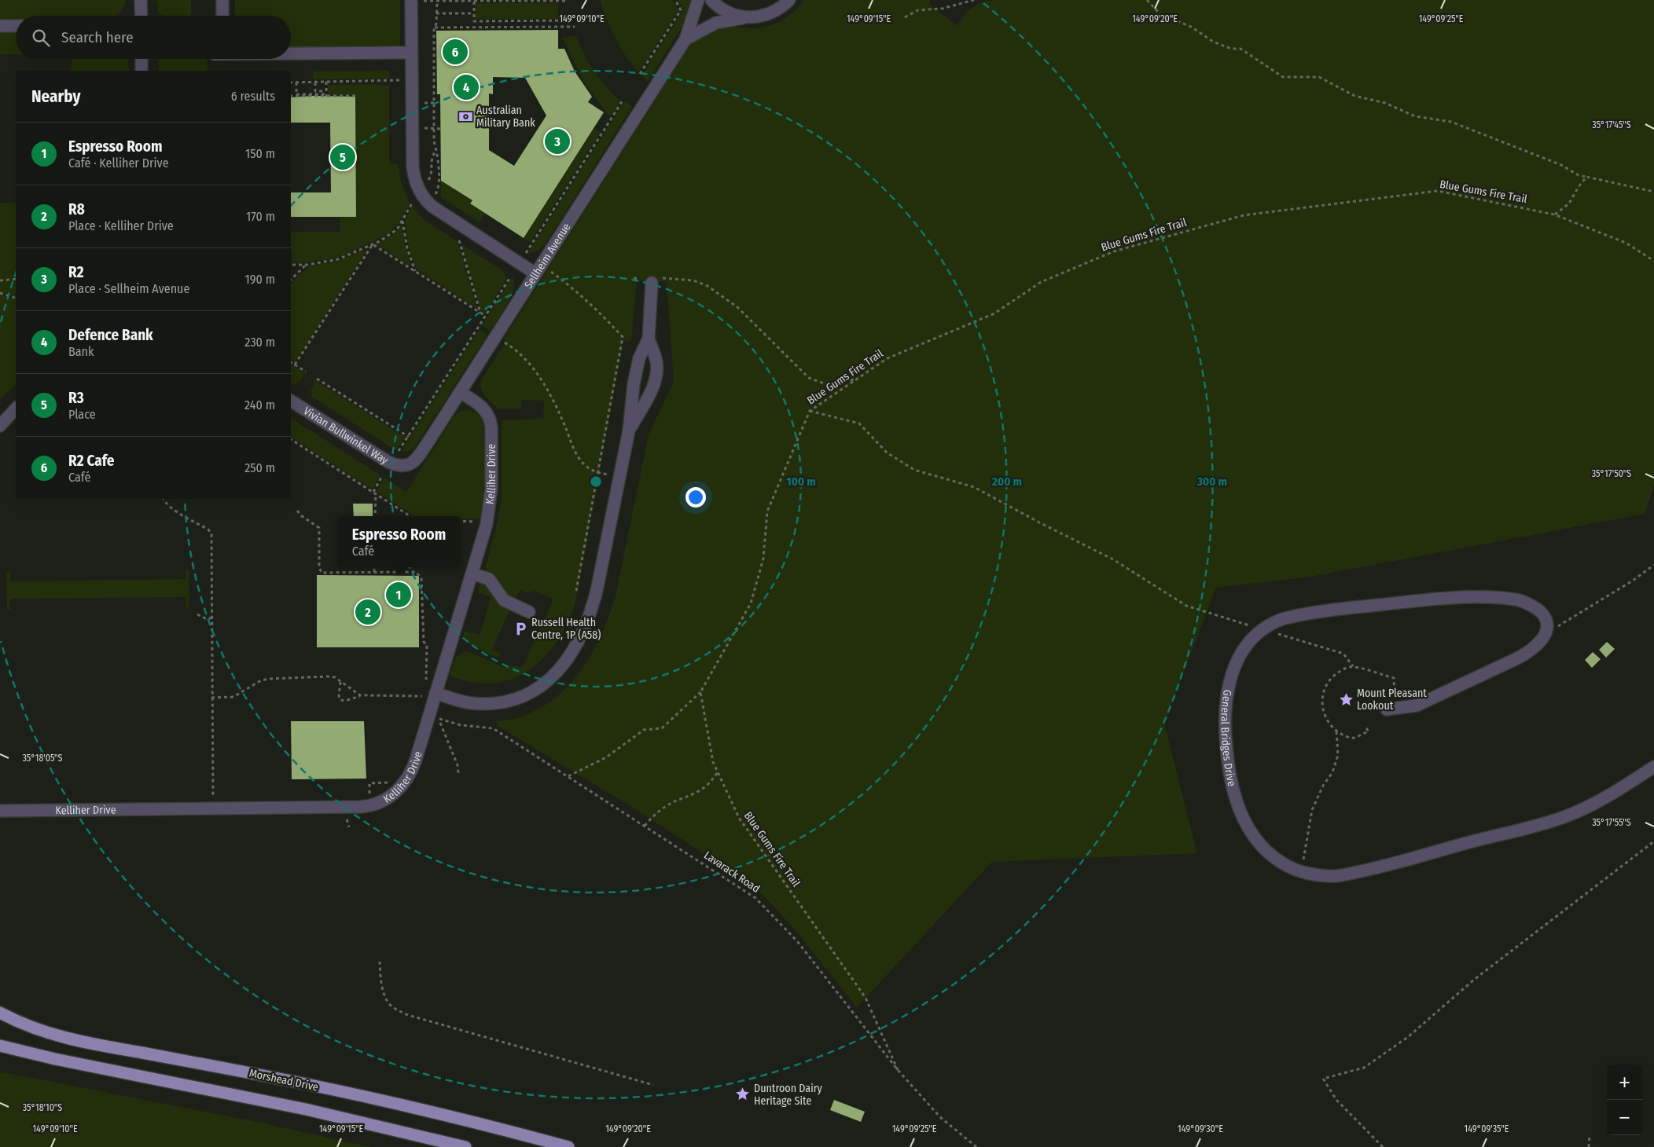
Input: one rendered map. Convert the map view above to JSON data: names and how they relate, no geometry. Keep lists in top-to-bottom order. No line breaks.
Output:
{"streets":{"main road":["Morshead Drive"],"street":["Sellheim Avenue","Vivian Bullwinkel Way","Kelliher Drive","General Bridges Drive"],"path":["Blue Gums Fire Trail","Lavarack Road"]},"crossings":[["Blue Gums Fire Trail","Lavarack Road"],["Sellheim Avenue","Vivian Bullwinkel Way"],["Sellheim Avenue","Kelliher Drive"],["Kelliher Drive","Lavarack Road"]],"places":{"bank":["Australian Military Bank"],"parking":["Russell Health Centre, 1P (A58)"],"place":["Mount Pleasant Lookout","Duntroon Dairy Heritage Site"]},"page":{"search":"Search here","pins":["6","4","3","5","1","2"],"heading":["Nearby","6 results"],"list":[{"mark":"1","name":"Espresso Room","note":"Café · Kelliher Drive","value":"150 m"},{"mark":"2","name":"R8","note":"Place · Kelliher Drive","value":"170 m"},{"mark":"3","name":"R2","note":"Place · Sellheim Avenue","value":"190 m"},{"mark":"4","name":"Defence Bank","note":"Bank","value":"230 m"},{"mark":"5","name":"R3","note":"Place","value":"240 m"},{"mark":"6","name":"R2 Cafe","note":"Café","value":"250 m"}],"popup":["Espresso Room","Café"],"map_buttons":["+","−"]},"coordinates":["149°09'10\"E","149°09'15\"E","149°09'20\"E","149°09'25\"E","35°17'45\"S","35°17'50\"S","35°18'05\"S","35°17'55\"S","35°18'10\"S","149°09'30\"E","149°09'35\"E"],"rings":["100 m","200 m","300 m"]}
